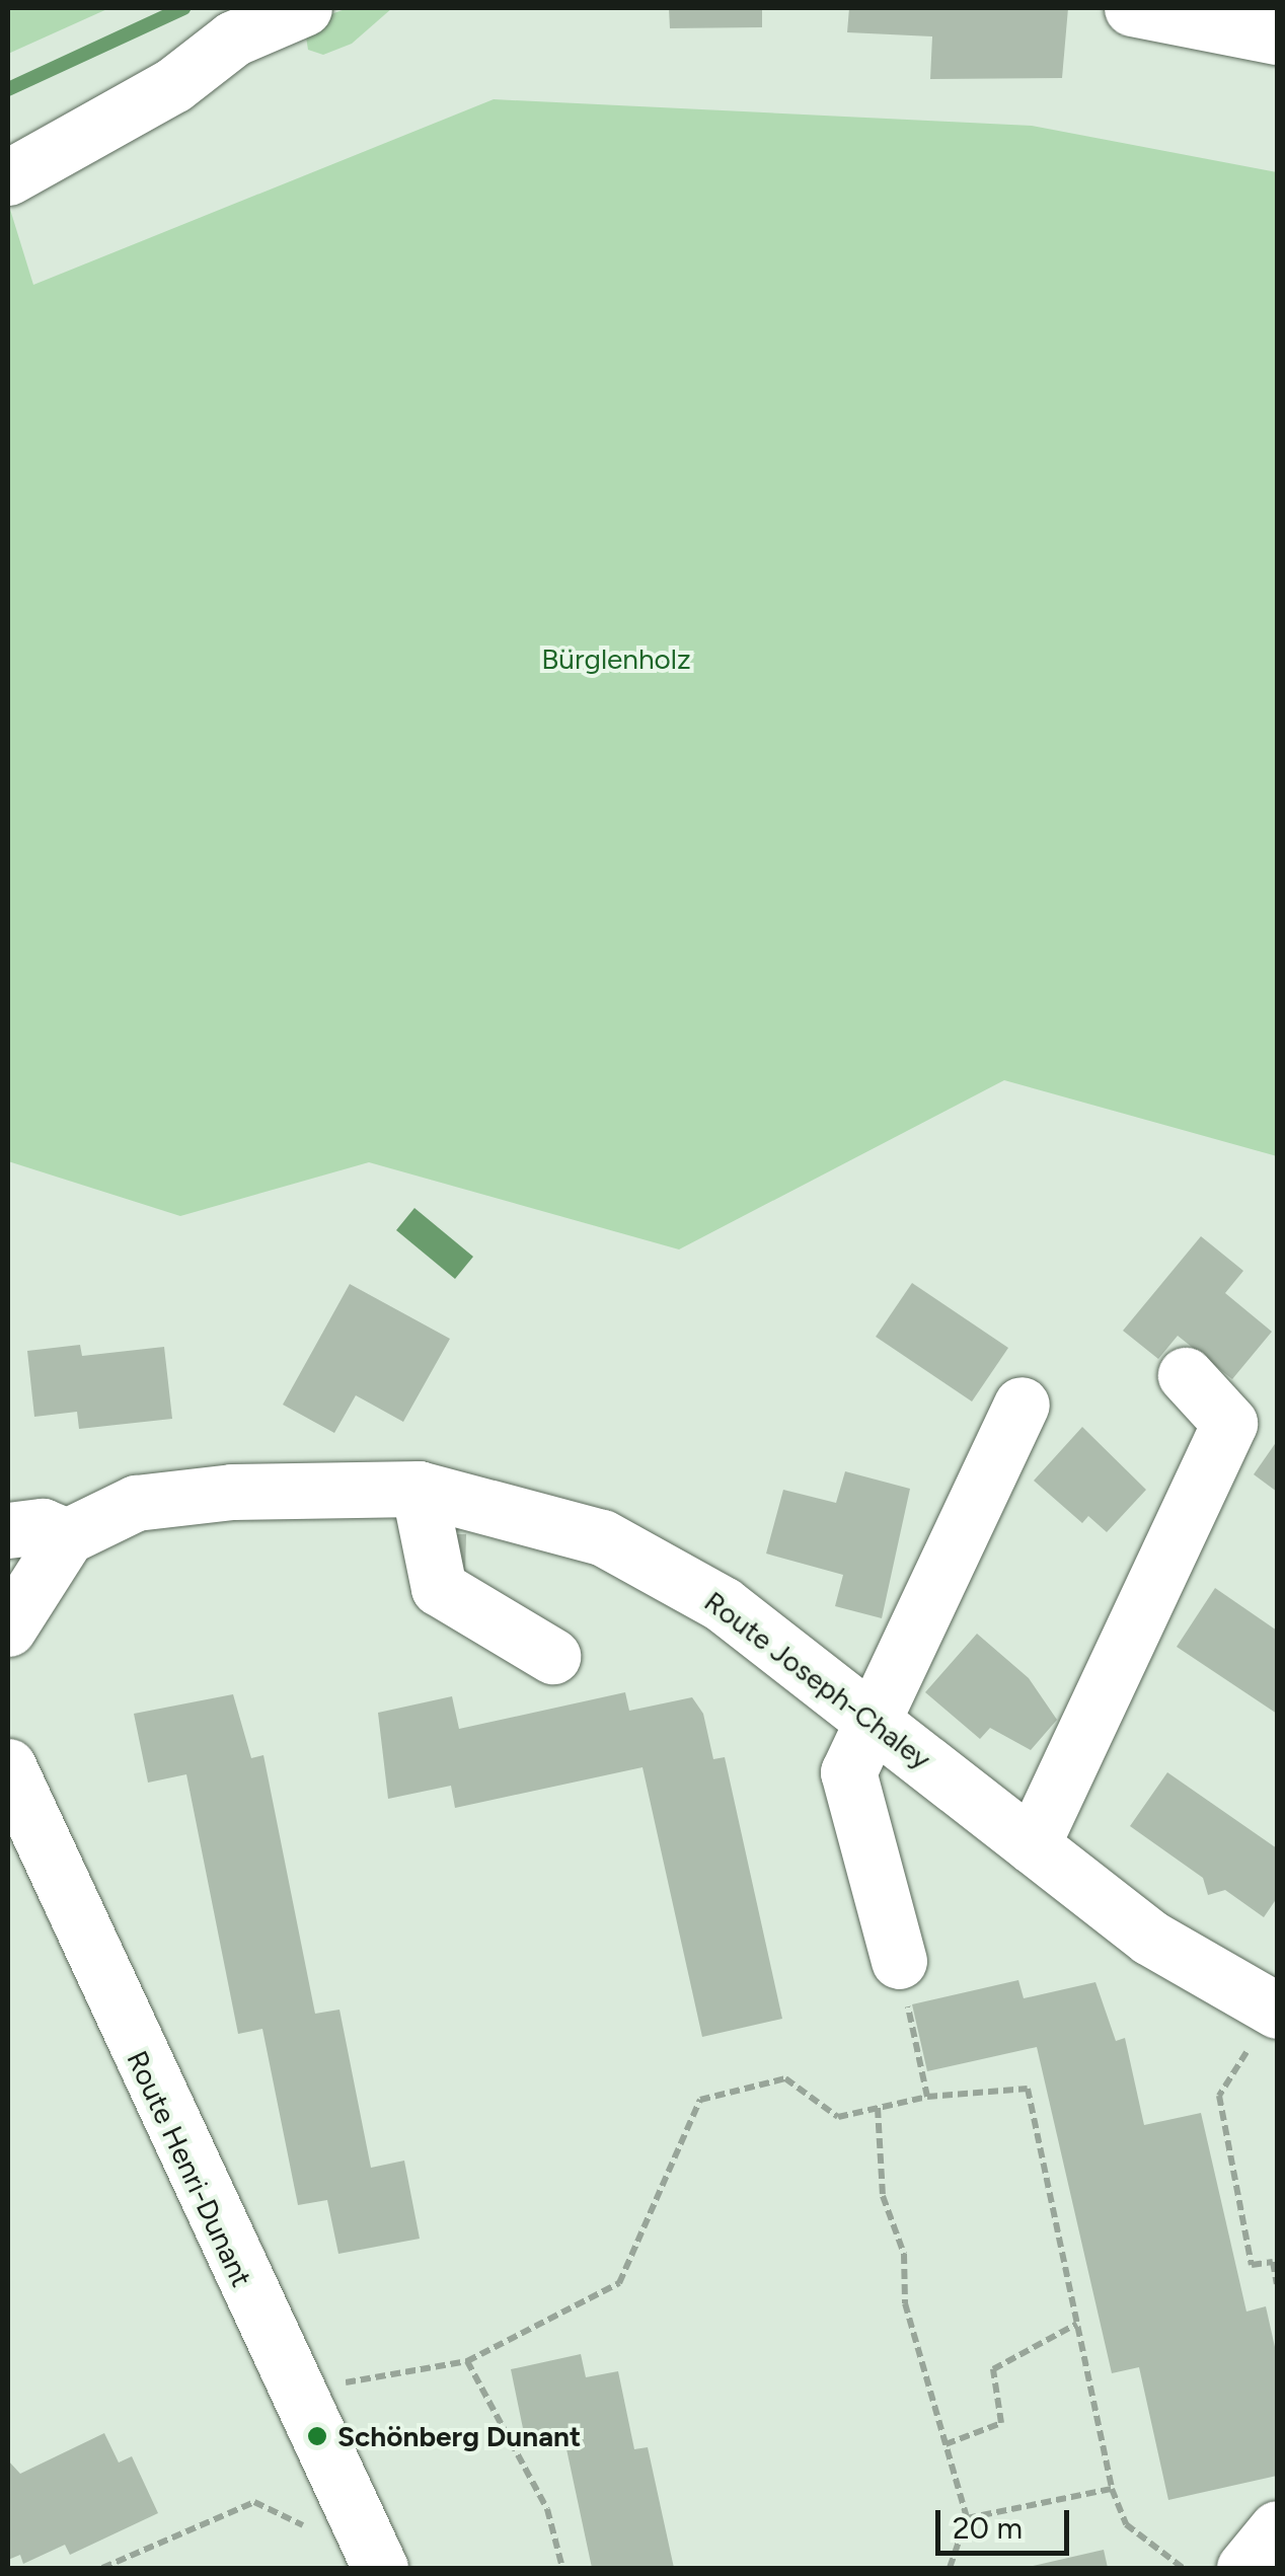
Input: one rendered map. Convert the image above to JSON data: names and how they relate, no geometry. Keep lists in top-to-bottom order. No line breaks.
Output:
{"streets":{"street":["Route Joseph-Chaley","Route Henri-Dunant"]},"parks":["Bürglenholz"],"places":["Schönberg Dunant"],"scale_bar":"20 m"}
